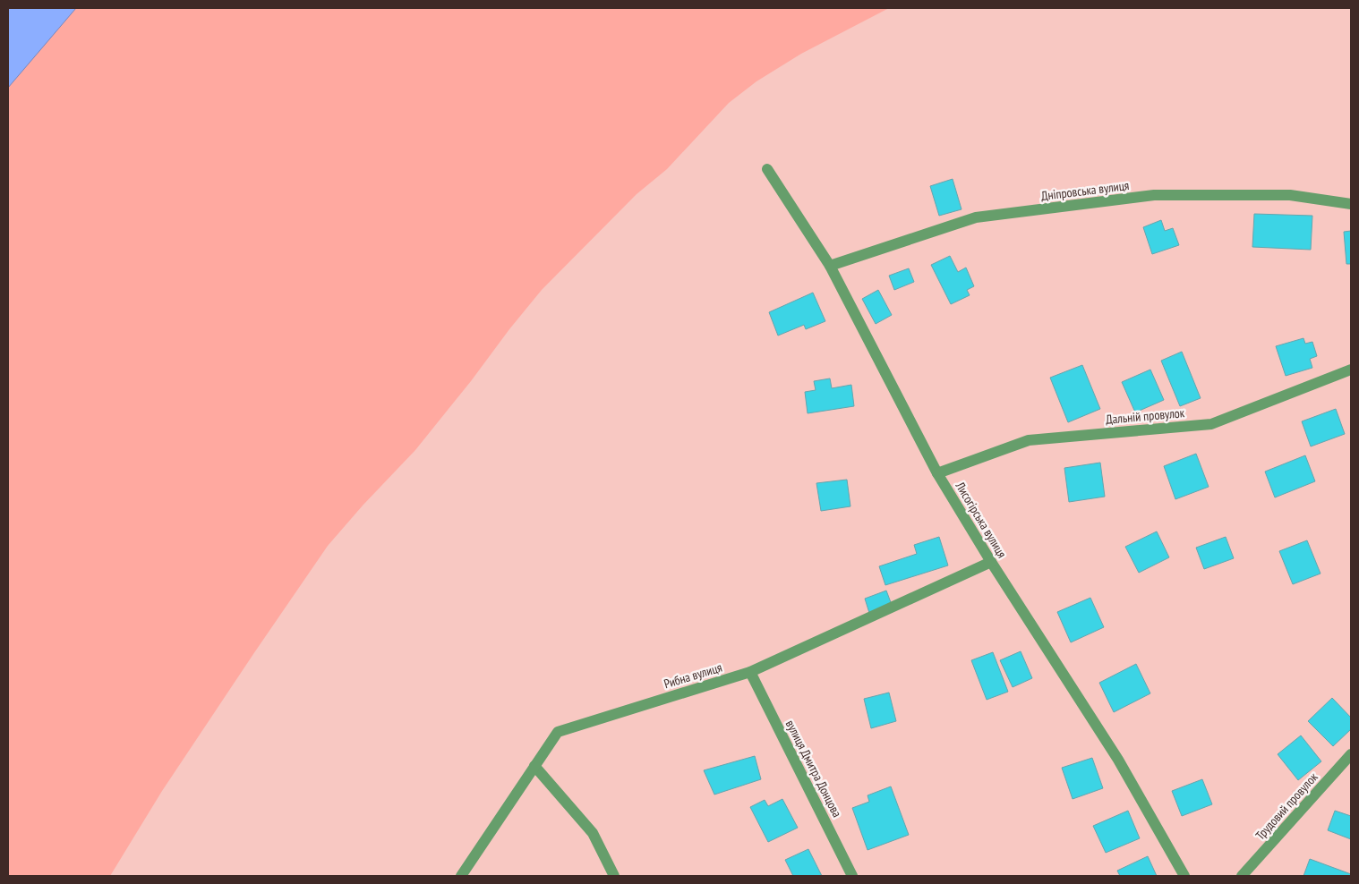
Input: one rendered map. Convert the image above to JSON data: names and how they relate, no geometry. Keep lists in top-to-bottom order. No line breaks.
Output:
{"streets":{"street":["Дніпровська вулиця","Дальній провулок","Лисогірська вулиця","Рибна вулиця","вулиця Дмитра Донцова","Трудовий провулок"]},"crossings":[["Дніпровська вулиця","Лисогірська вулиця"],["Дальній провулок","Лисогірська вулиця"],["Лисогірська вулиця","Рибна вулиця"],["Рибна вулиця","вулиця Дмитра Донцова"]]}
